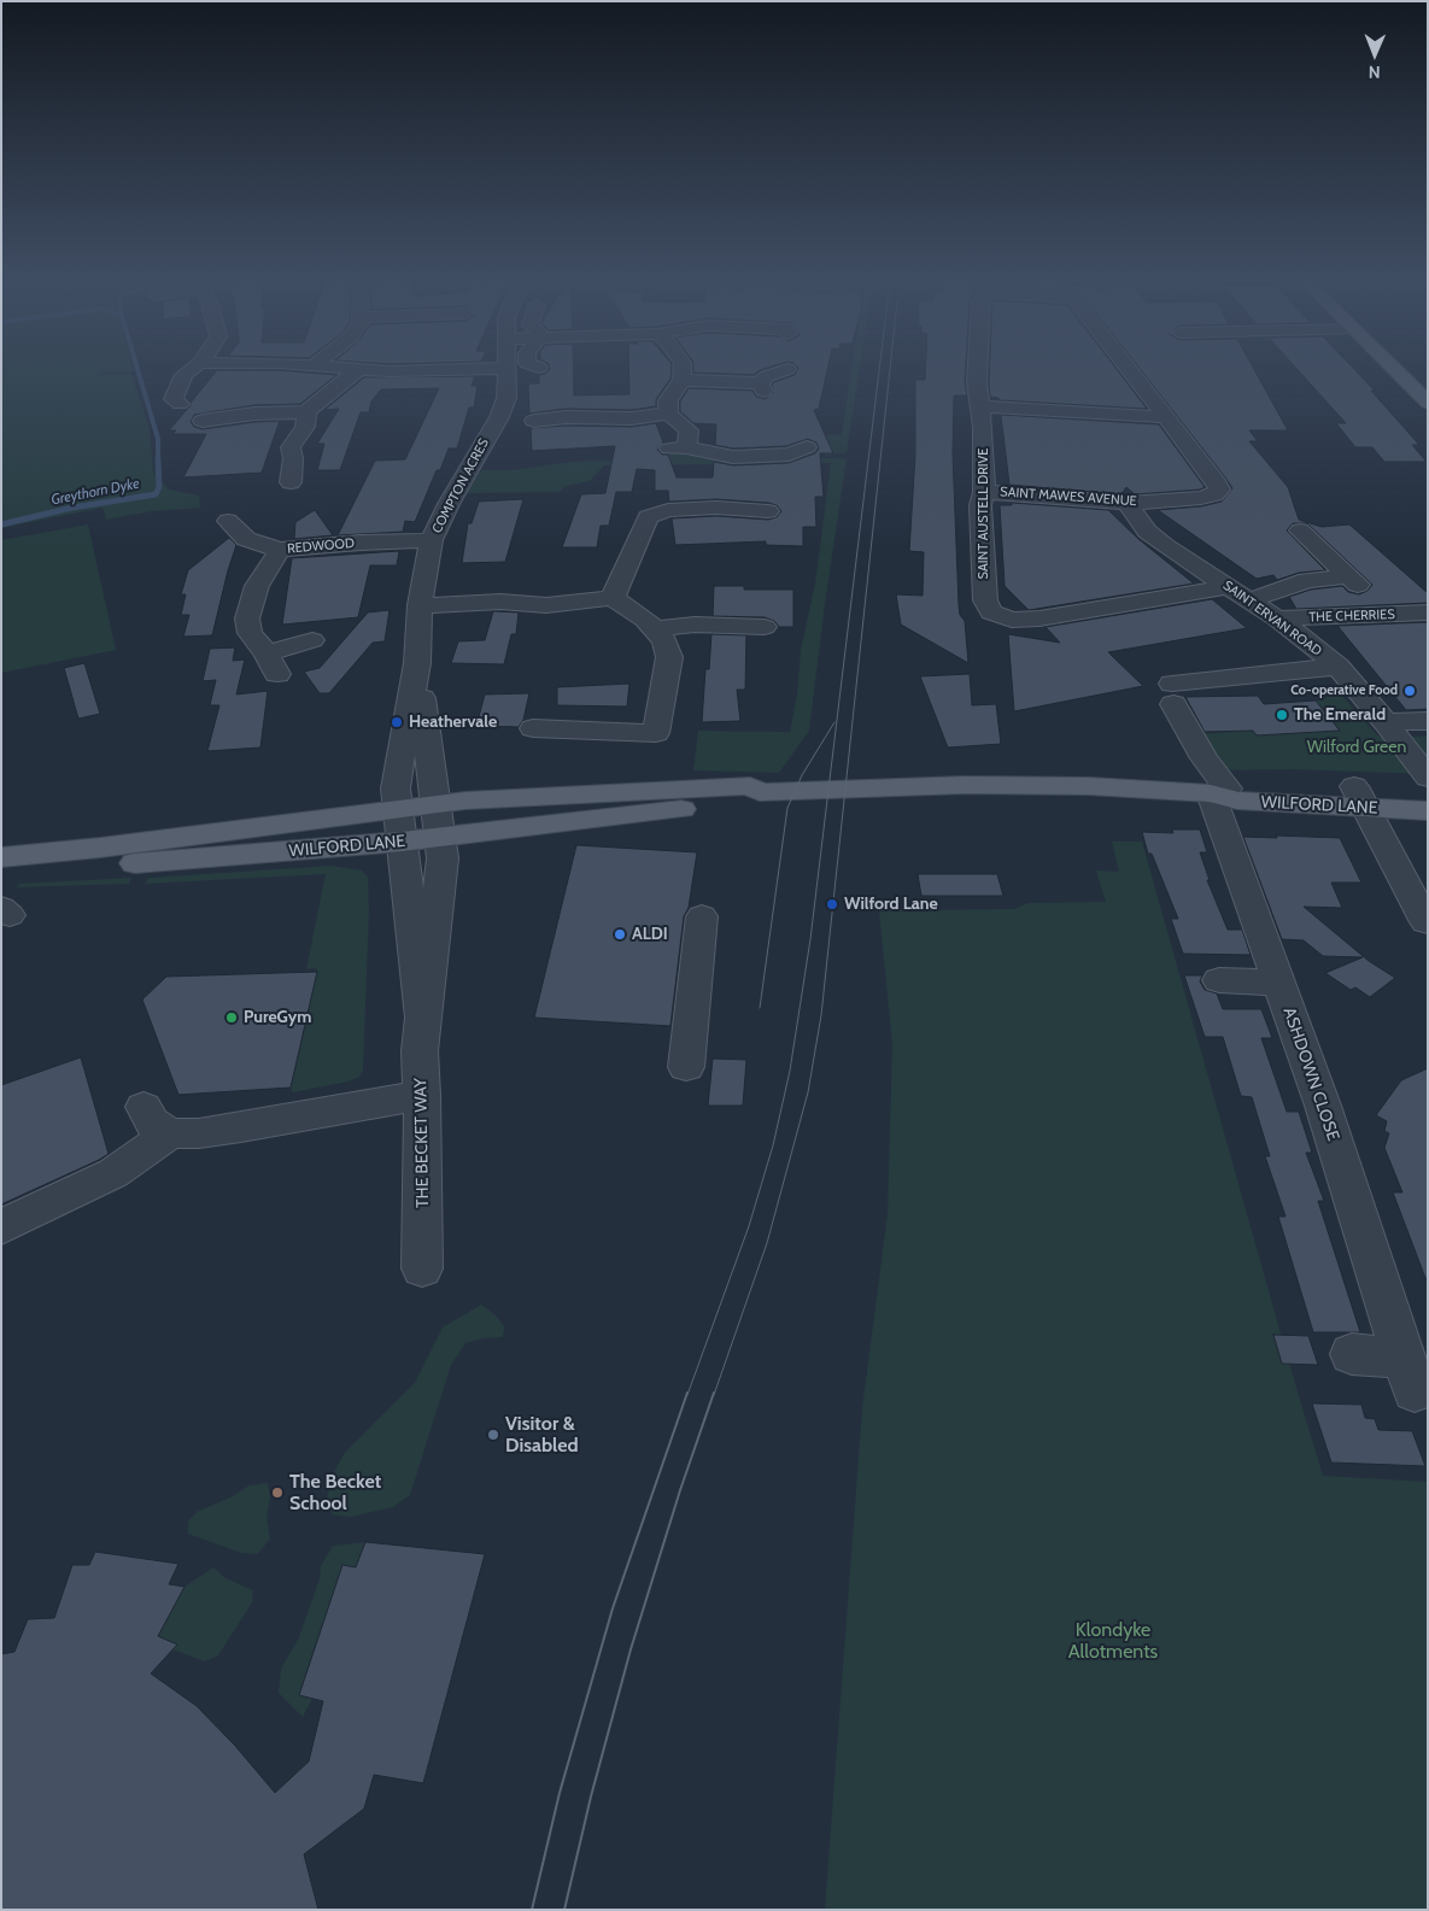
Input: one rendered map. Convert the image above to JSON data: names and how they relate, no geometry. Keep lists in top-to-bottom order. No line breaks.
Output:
{"streets":{"main road":["WILFORD LANE"],"street":["COMPTON ACRES","SAINT MAWES AVENUE","SAINT AUSTELL DRIVE","REDWOOD","THE CHERRIES","SAINT ERVAN ROAD","ASHDOWN CLOSE","THE BECKET WAY"]},"crossings":[["COMPTON ACRES","REDWOOD"],["COMPTON ACRES","WILFORD LANE"],["COMPTON ACRES","THE BECKET WAY"],["SAINT MAWES AVENUE","SAINT AUSTELL DRIVE"],["SAINT MAWES AVENUE","SAINT ERVAN ROAD"],["SAINT AUSTELL DRIVE","SAINT ERVAN ROAD"],["THE CHERRIES","SAINT ERVAN ROAD"],["SAINT ERVAN ROAD","ASHDOWN CLOSE"],["WILFORD LANE","ASHDOWN CLOSE"],["WILFORD LANE","THE BECKET WAY"]],"water":["Greythorn Dyke"],"parks":["Wilford Green","Klondyke Allotments"],"places":["Co-operative Food","The Emerald","Heathervale","Wilford Lane","ALDI","PureGym","Visitor & Disabled","The Becket School"],"north":"bottom"}
